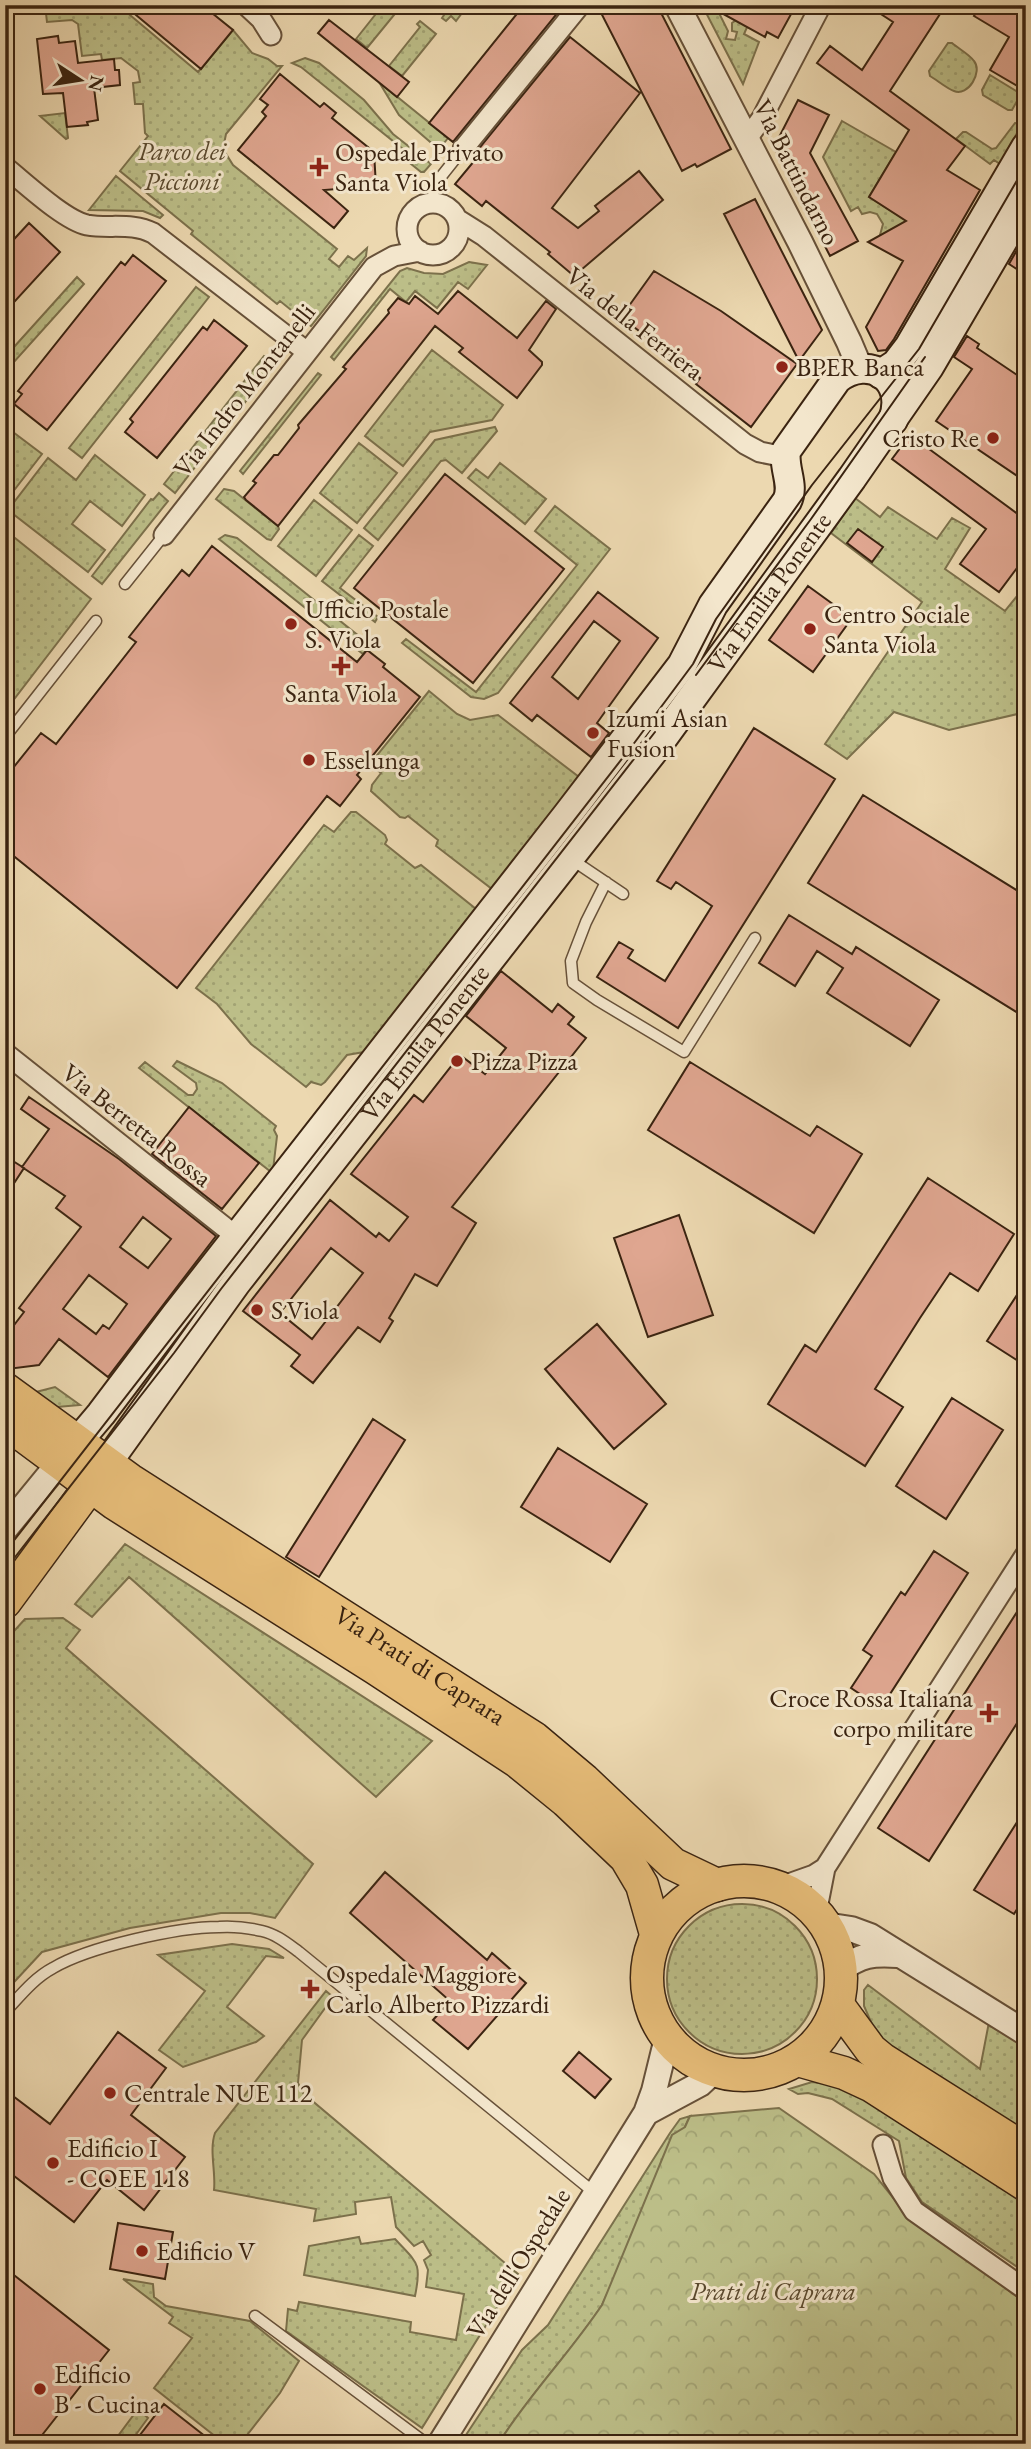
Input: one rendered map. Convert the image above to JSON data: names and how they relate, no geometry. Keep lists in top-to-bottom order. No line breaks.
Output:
{"streets":{"main road":["Via Emilia Ponente","Via Prati di Caprara"],"street":["Via Battindarno","Via della Ferriera","Via Indro Montanelli","Via Berretta Rossa","Via dell'Ospedale"]},"crossings":[["Via Battindarno","Via Emilia Ponente"],["Via della Ferriera","Via Indro Montanelli"],["Via della Ferriera","Via Emilia Ponente"],["Via Emilia Ponente","Via Berretta Rossa"],["Via Emilia Ponente","Via Prati di Caprara"],["Via Prati di Caprara","Via dell'Ospedale"]],"parks":["Parco dei Piccioni","Prati di Caprara"],"places":{"health":["Ospedale Privato Santa Viola","Santa Viola","Croce Rossa Italiana corpo militare","Ospedale Maggiore Carlo Alberto Pizzardi"],"other":["BPER Banca","Cristo Re","Ufficio Postale S. Viola","Centro Sociale Santa Viola","Izumi Asian Fusion","Esselunga","Pizza Pizza","S.Viola","Centrale NUE 112","Edificio I - COEE 118","Edificio V","Edificio B - Cucina"]},"north":"right"}
